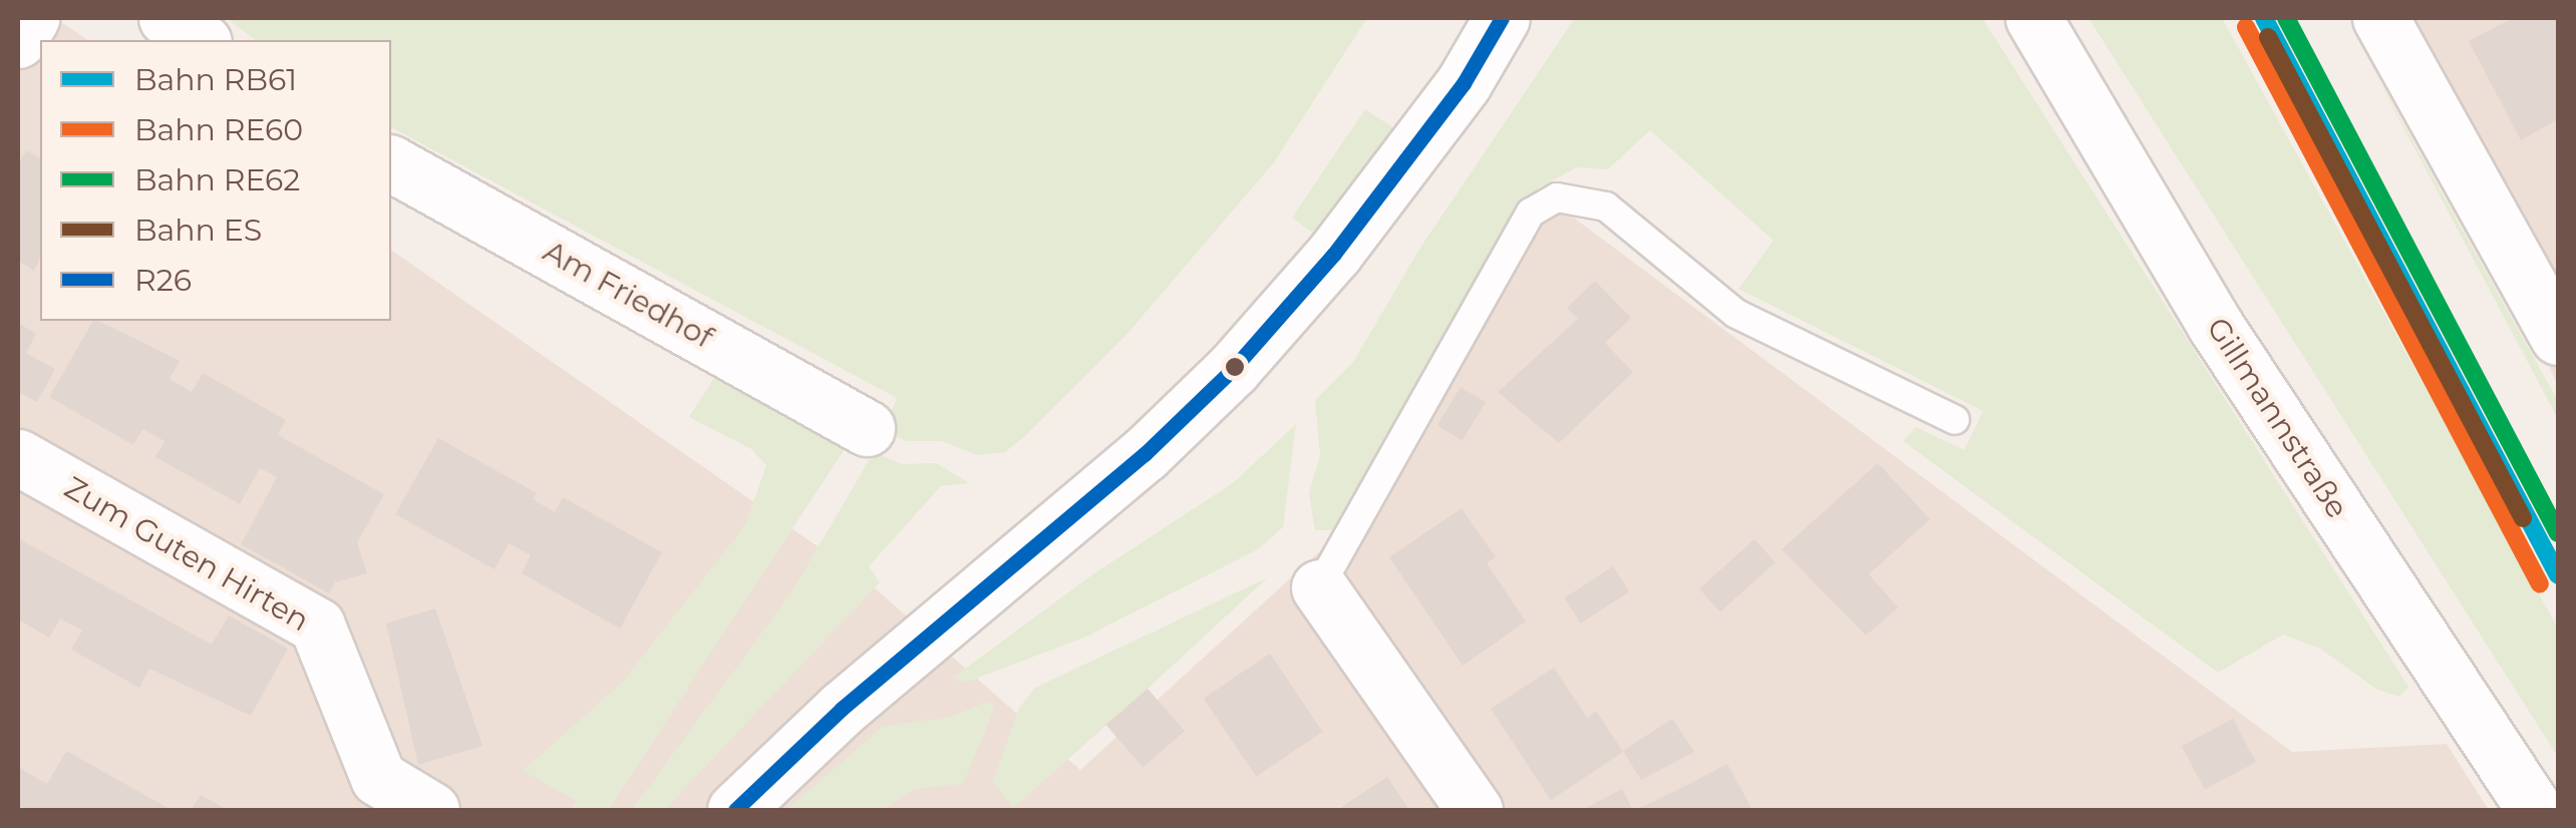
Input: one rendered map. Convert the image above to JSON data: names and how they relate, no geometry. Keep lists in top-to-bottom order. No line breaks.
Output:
{"streets":{"street":["Am Friedhof","Gillmannstraße","Zum Guten Hirten"]},"lines":["rail line RB61","rail line RE62","transit line R26","rail line RE60","rail line ES"],"legend":["Bahn RB61","Bahn RE60","Bahn RE62","Bahn ES","R26"]}
